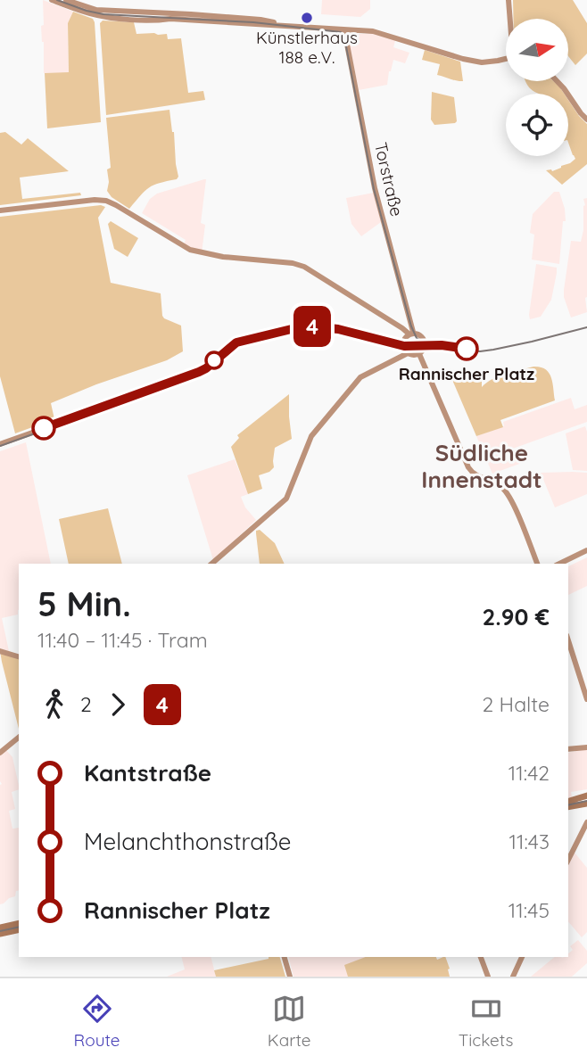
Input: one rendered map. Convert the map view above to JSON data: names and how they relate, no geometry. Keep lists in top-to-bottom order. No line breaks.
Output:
{"streets":{"street":["Torstraße"]},"districts":["Südliche Innenstadt"],"places":["Künstlerhaus 188 e.V.","Rannischer Platz"],"lines":["tram line 4"],"north":"right","page":{"on_map":"4","heading":["5 Min.","11:40 – 11:45 · Tram","2.90 €"],"legs":["2","4","2 Halte"],"list":[{"name":"Kantstraße","value":"11:42"},{"name":"Melanchthonstraße","value":"11:43"},{"name":"Rannischer Platz","value":"11:45"}],"tabs":["Route","Karte","Tickets"]}}
